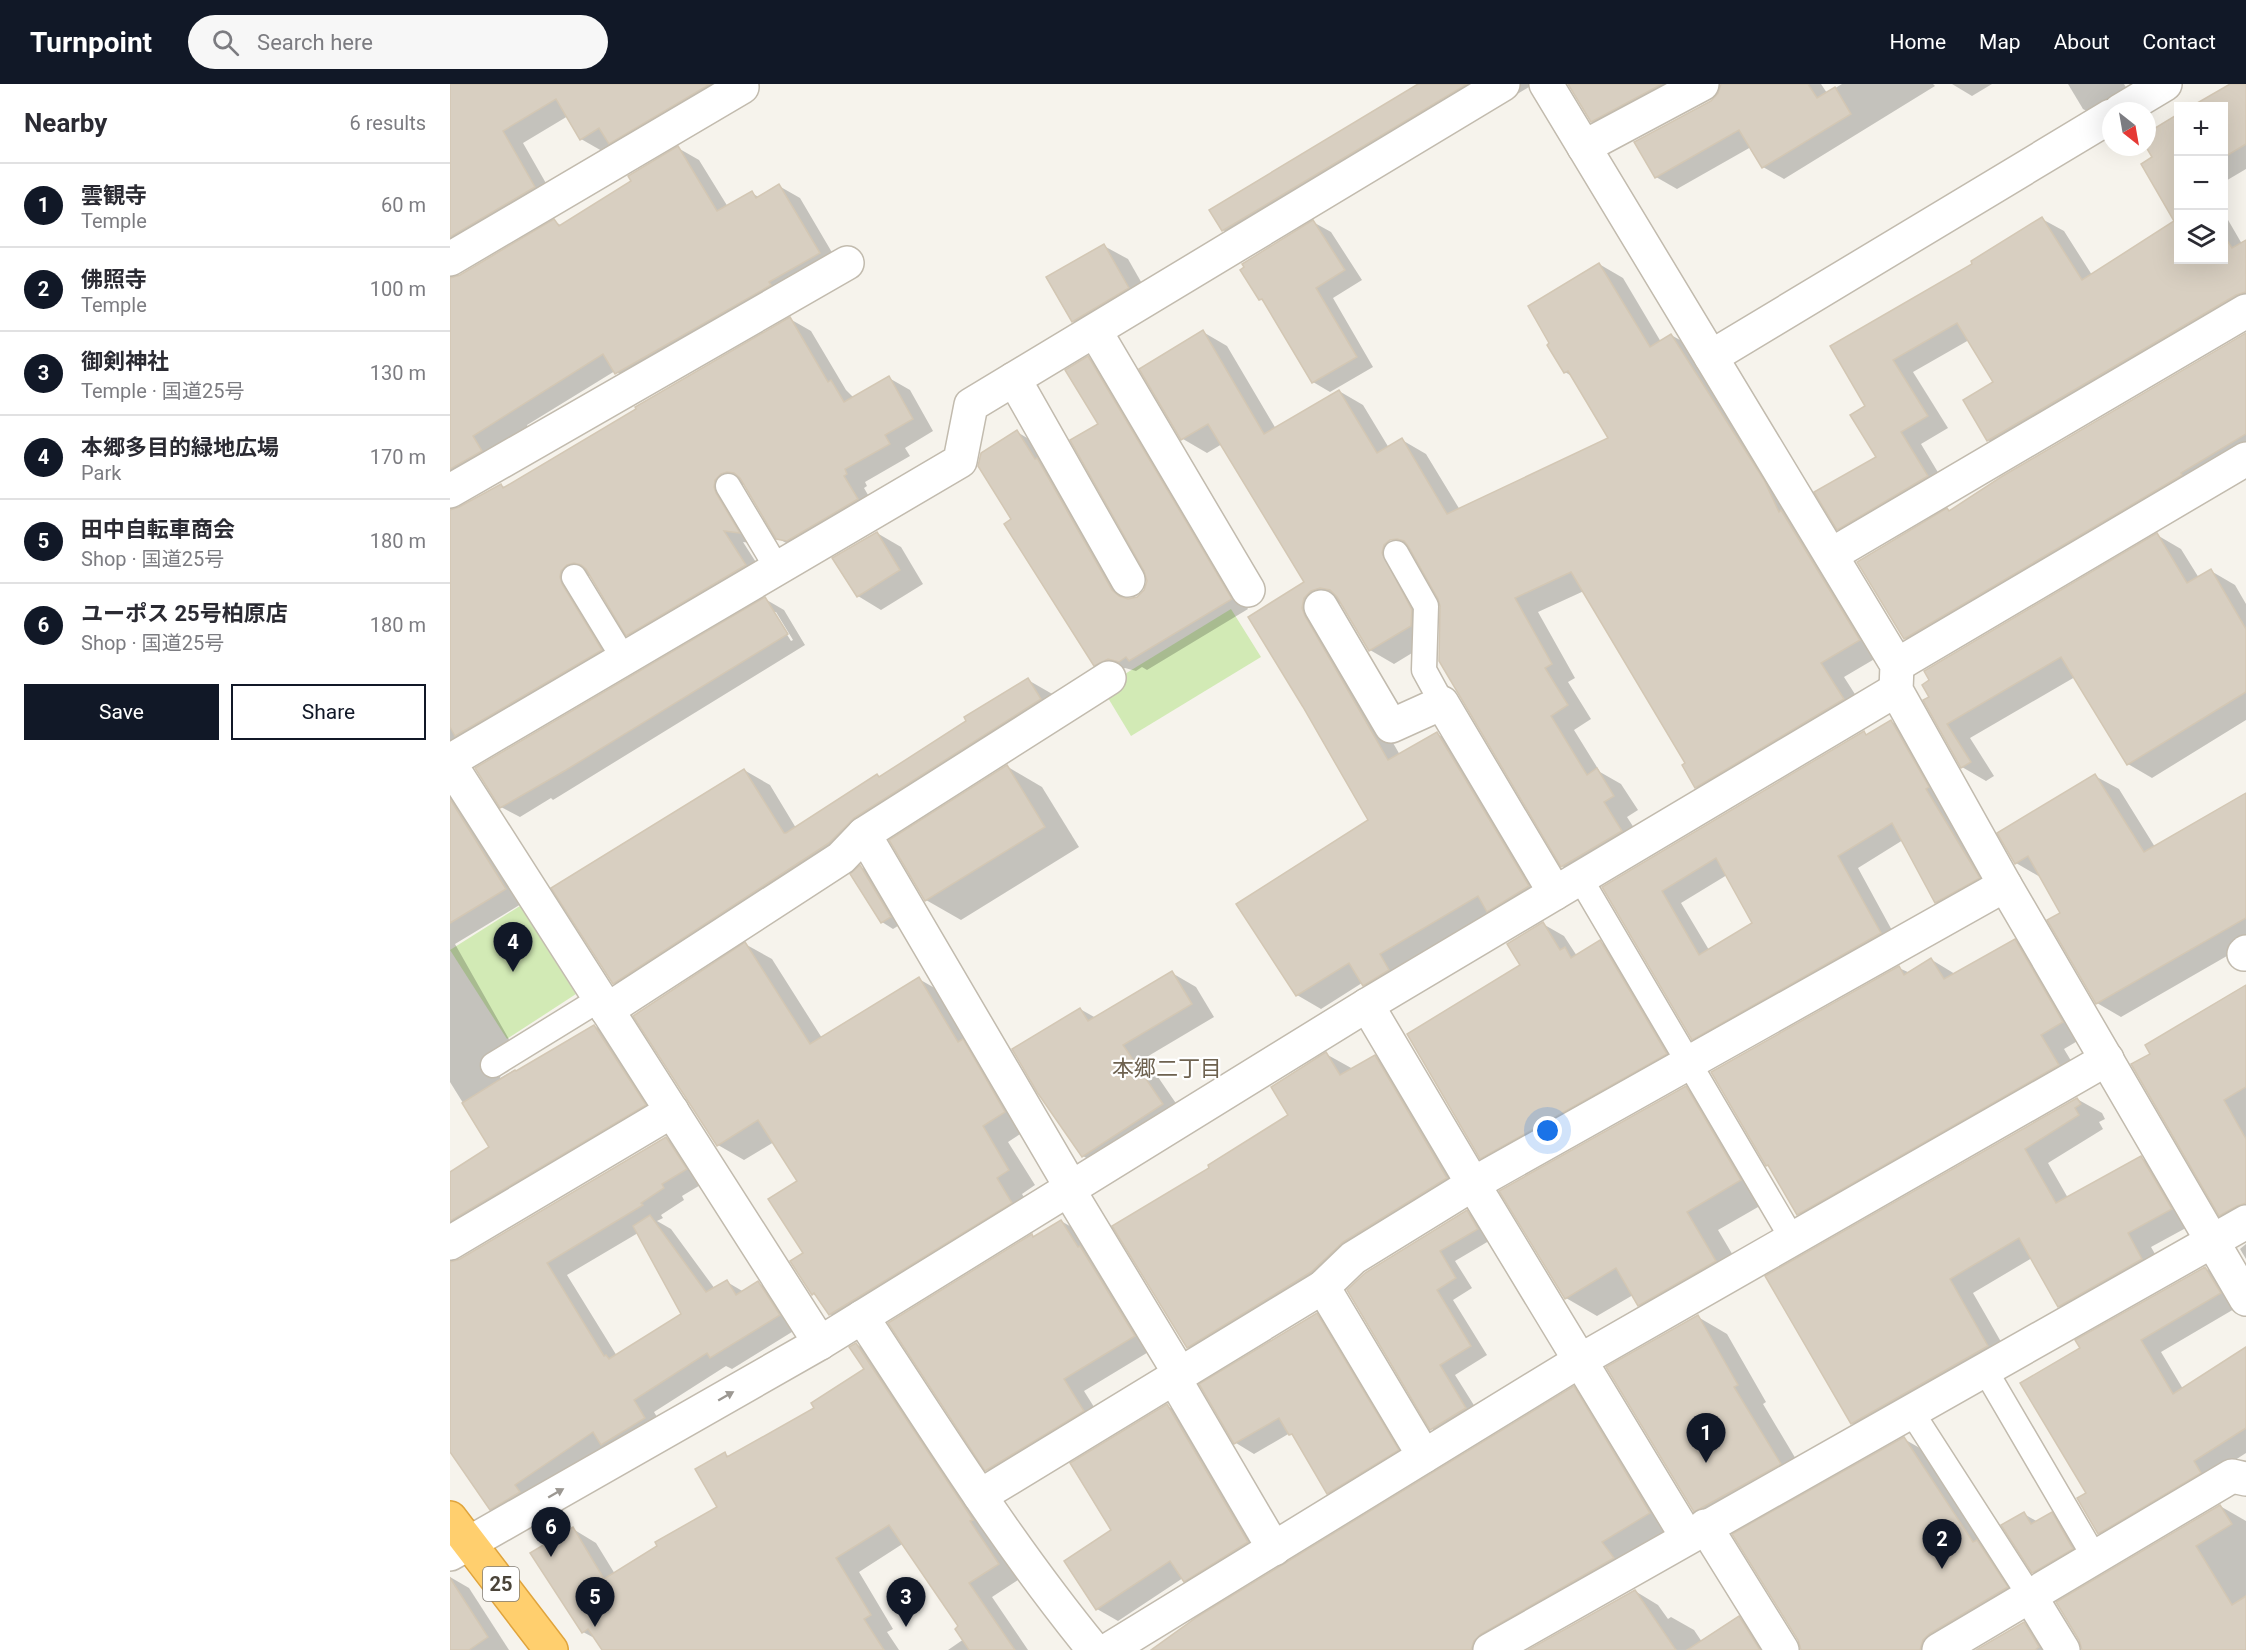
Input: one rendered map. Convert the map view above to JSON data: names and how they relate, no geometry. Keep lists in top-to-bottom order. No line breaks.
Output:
{"streets":{"highway":["25"]},"districts":["本郷二丁目"],"north":"bottom right","page":{"header":"Turnpoint","search":"Search here","nav":["Home","Map","About","Contact"],"heading":["Nearby","6 results"],"map_buttons":["+","−"],"list":[{"mark":"1","name":"雲観寺","note":"Temple","value":"60 m"},{"mark":"2","name":"佛照寺","note":"Temple","value":"100 m"},{"mark":"3","name":"御剣神社","note":"Temple · 国道25号","value":"130 m"},{"mark":"4","name":"本郷多目的緑地広場","note":"Park","value":"170 m"},{"mark":"5","name":"田中自転車商会","note":"Shop · 国道25号","value":"180 m"},{"mark":"6","name":"ユーポス 25号柏原店","note":"Shop · 国道25号","value":"180 m"}],"buttons":["Save","Share"],"pins":["4","1","6","2","3","5"]}}
